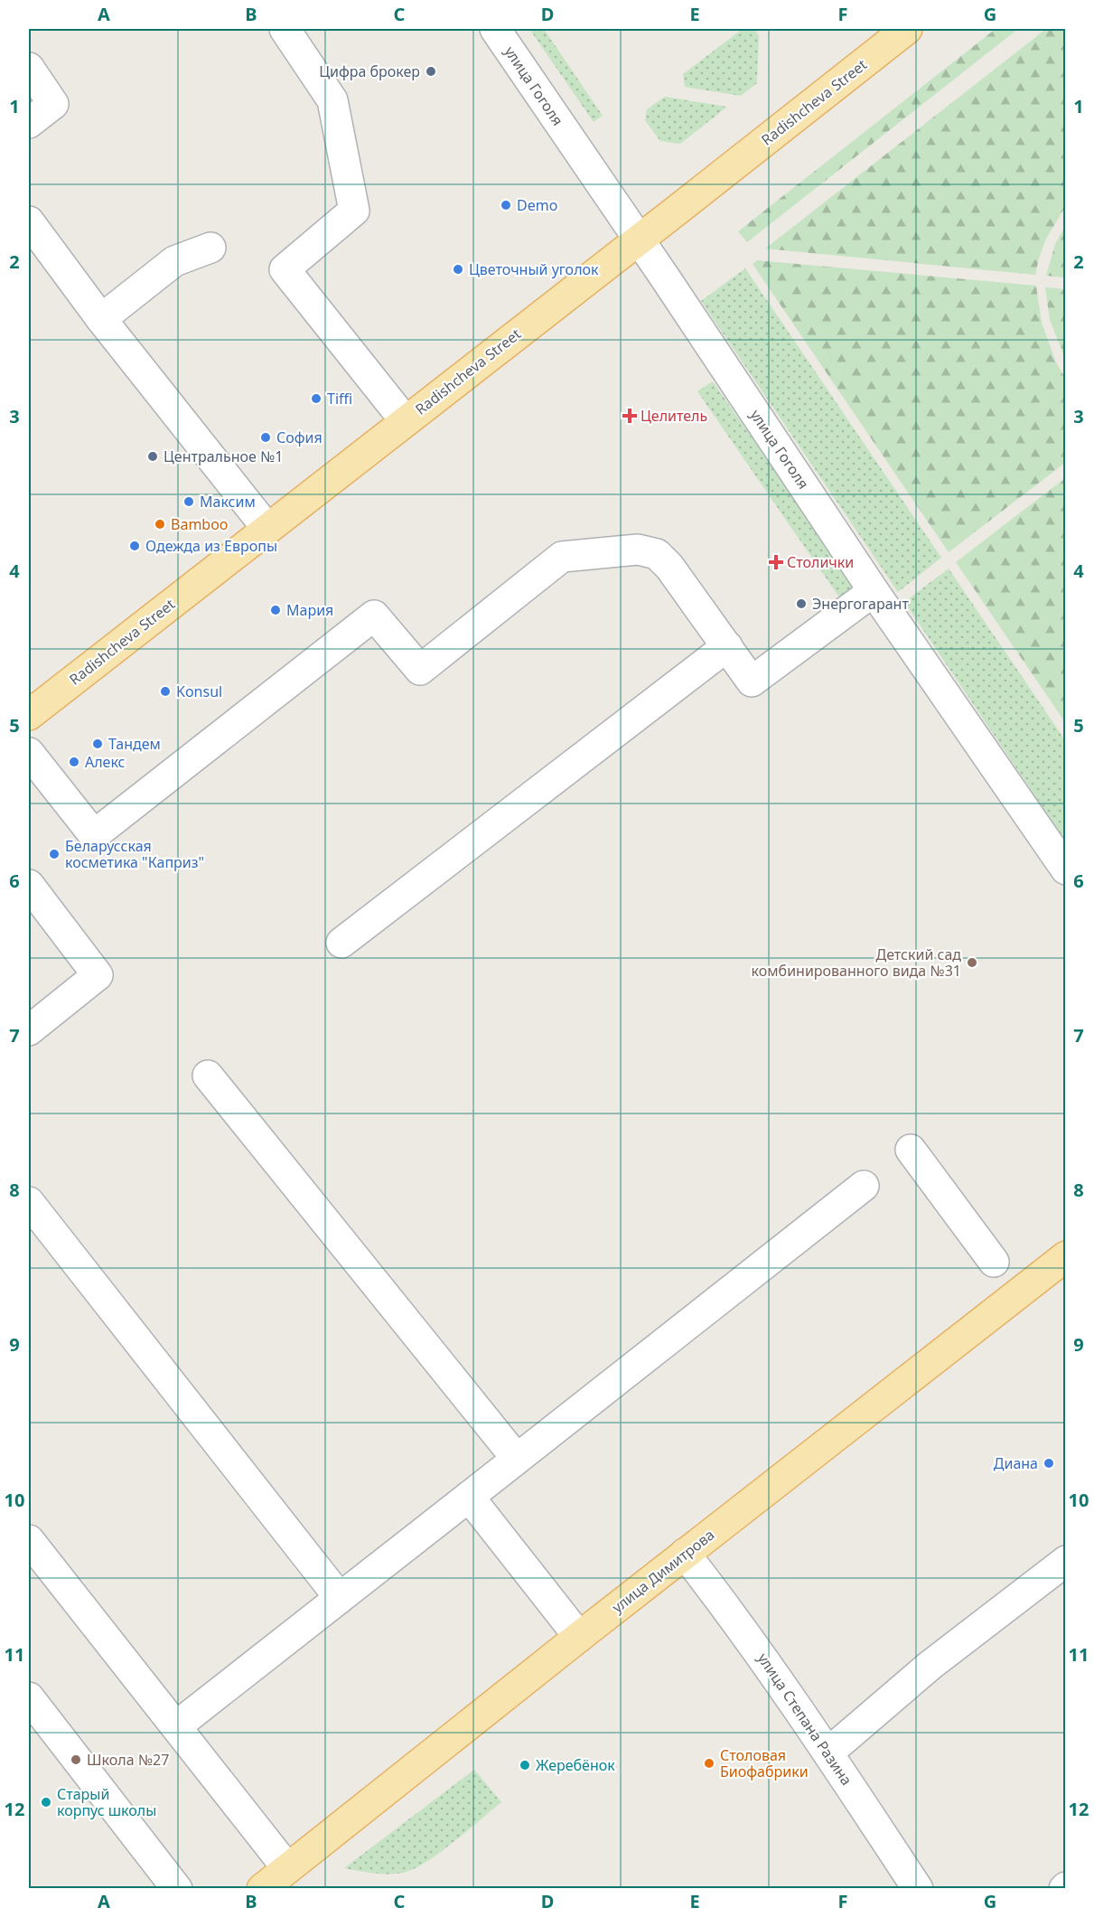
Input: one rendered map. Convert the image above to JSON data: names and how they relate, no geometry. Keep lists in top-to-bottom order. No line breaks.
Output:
{"streets":{"main road":["Radishcheva Street","улица Димитрова"],"street":["улица Гоголя","улица Степана Разина"]},"crossings":[["улица Гоголя","Radishcheva Street"],["улица Димитрова","улица Степана Разина"]],"places":{"other":["Цифра брокер","Demo","Цветочный уголок","Tiffi","София","Центральное №1","Максим","Bamboo","Одежда из Европы","Энергогарант","Мария","Konsul","Тандем","Алекс","Беларусская косметика \"Каприз\"","Детский сад комбинированного вида №31","Диана","Школа №27","Столовая Биофабрики","Жеребёнок","Старый корпус школы"],"health":["Целитель","Столички"]},"grid":{"columns":["A","B","C","D","E","F","G"],"rows":["1","2","3","4","5","6","7","8","9","10","11","12"]}}
